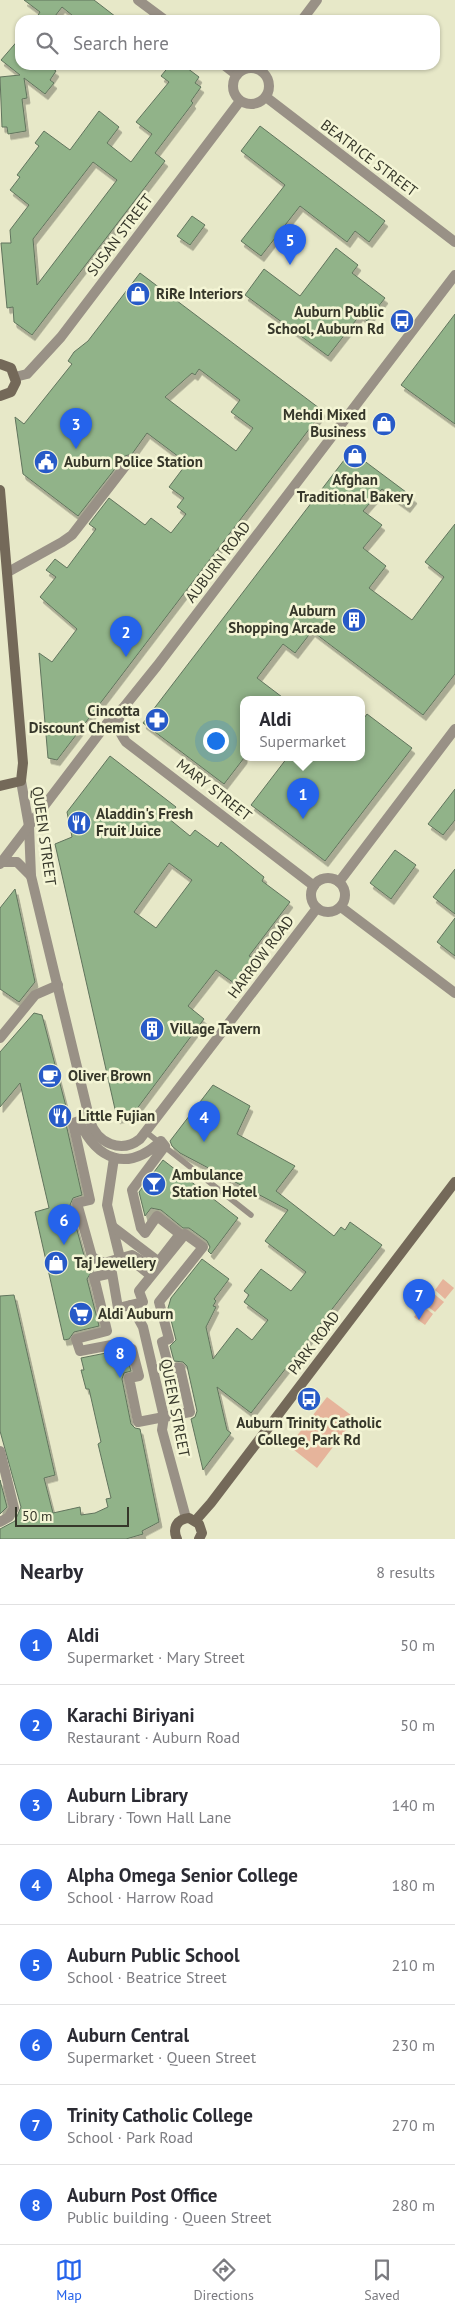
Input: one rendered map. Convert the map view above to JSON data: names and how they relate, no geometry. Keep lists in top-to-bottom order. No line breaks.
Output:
{"streets":{"street":["BEATRICE STREET","SUSAN STREET","AUBURN ROAD","MARY STREET","QUEEN STREET","HARROW ROAD","PARK ROAD"]},"crossings":[["AUBURN ROAD","MARY STREET"],["AUBURN ROAD","QUEEN STREET"],["MARY STREET","HARROW ROAD"],["QUEEN STREET","HARROW ROAD"],["QUEEN STREET","PARK ROAD"]],"places":{"shop":["RiRe Interiors","Mehdi Mixed Business","Afghan Traditional Bakery","Taj Jewellery"],"bus stop":["Auburn Public School, Auburn Rd","Auburn Trinity Catholic College, Park Rd"],"public building":["Auburn Police Station"],"building":["Auburn Shopping Arcade","Village Tavern"],"pharmacy":["Cincotta Discount Chemist"],"restaurant":["Aladdin's Fresh Fruit Juice","Little Fujian"],"cafe":["Oliver Brown"],"bar":["Ambulance Station Hotel"],"supermarket":["Aldi Auburn"]},"scale_bar":"50 m","page":{"search":"Search here","pins":["5","3","2","1","4","6","7","8"],"popup":["Aldi","Supermarket"],"scale":"50 m","heading":["Nearby","8 results"],"list":[{"mark":"1","name":"Aldi","note":"Supermarket · Mary Street","value":"50 m"},{"mark":"2","name":"Karachi Biriyani","note":"Restaurant · Auburn Road","value":"50 m"},{"mark":"3","name":"Auburn Library","note":"Library · Town Hall Lane","value":"140 m"},{"mark":"4","name":"Alpha Omega Senior College","note":"School · Harrow Road","value":"180 m"},{"mark":"5","name":"Auburn Public School","note":"School · Beatrice Street","value":"210 m"},{"mark":"6","name":"Auburn Central","note":"Supermarket · Queen Street","value":"230 m"},{"mark":"7","name":"Trinity Catholic College","note":"School · Park Road","value":"270 m"},{"mark":"8","name":"Auburn Post Office","note":"Public building · Queen Street","value":"280 m"}],"nav":["Map","Directions","Saved"]}}
